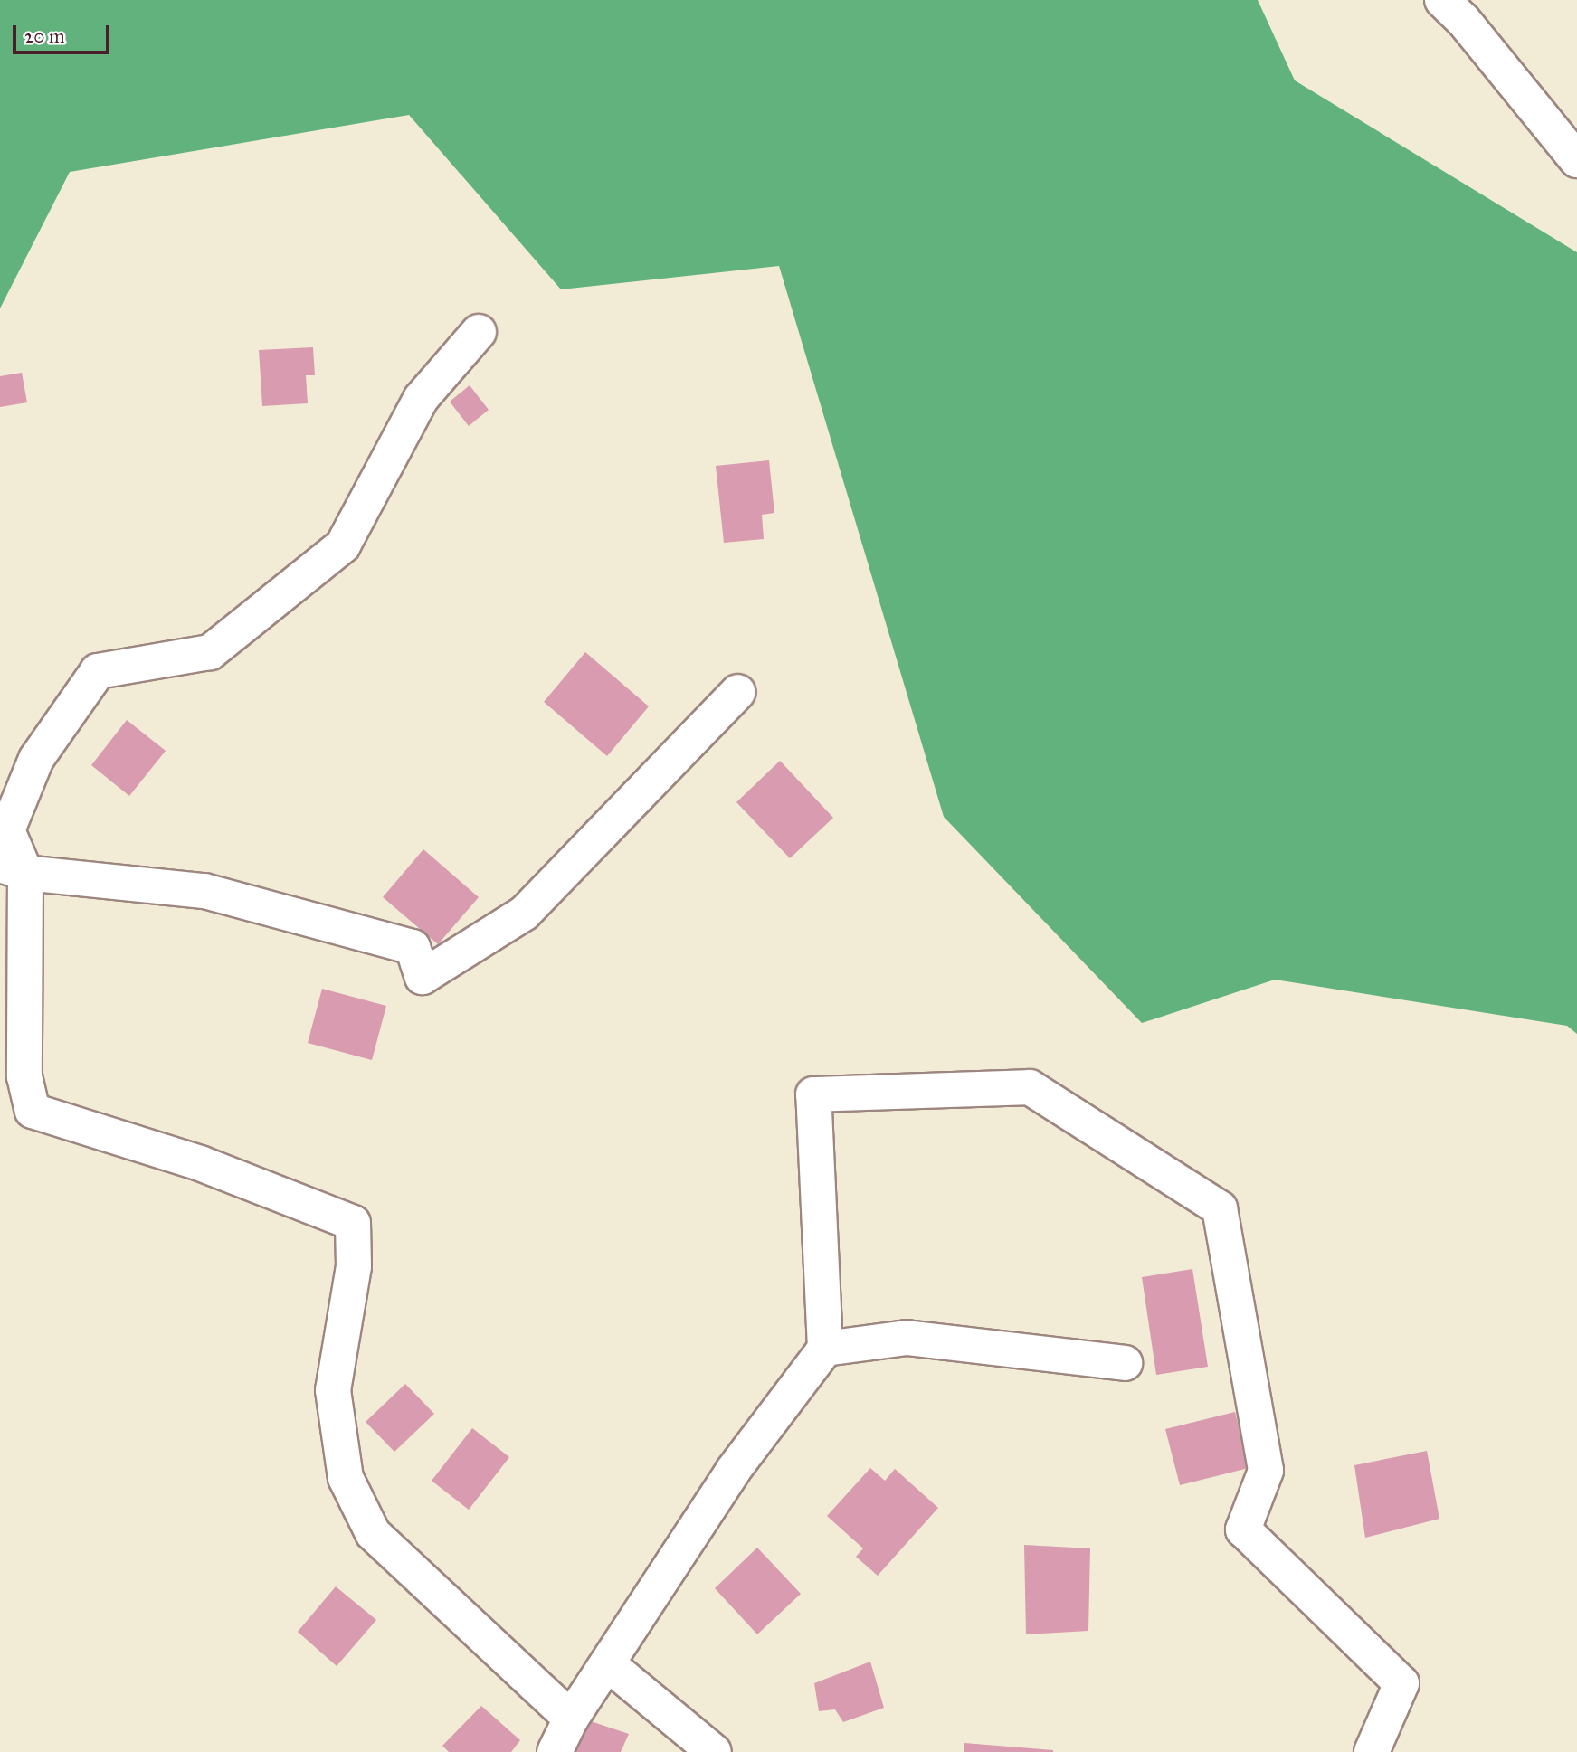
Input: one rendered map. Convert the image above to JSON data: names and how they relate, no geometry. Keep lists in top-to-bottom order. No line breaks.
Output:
{"scale_bar":"20 m"}
